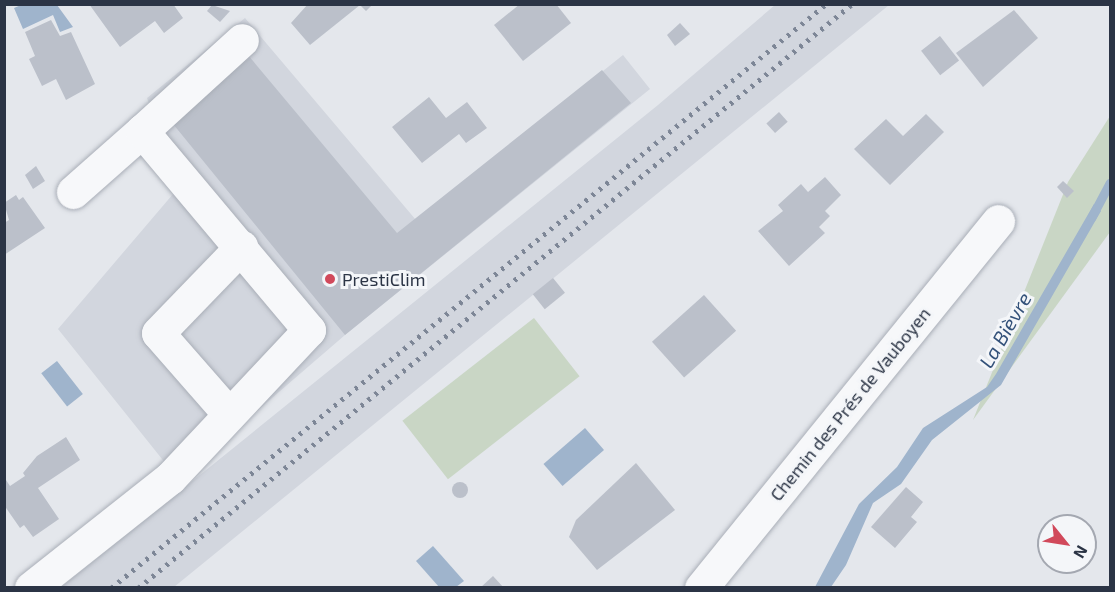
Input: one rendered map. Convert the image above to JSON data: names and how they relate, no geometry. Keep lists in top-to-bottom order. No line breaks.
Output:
{"streets":{"lane":["Chemin des Prés de Vauboyen"]},"water":["La Bièvre"],"places":["PrestiClim"],"north":"bottom right"}
